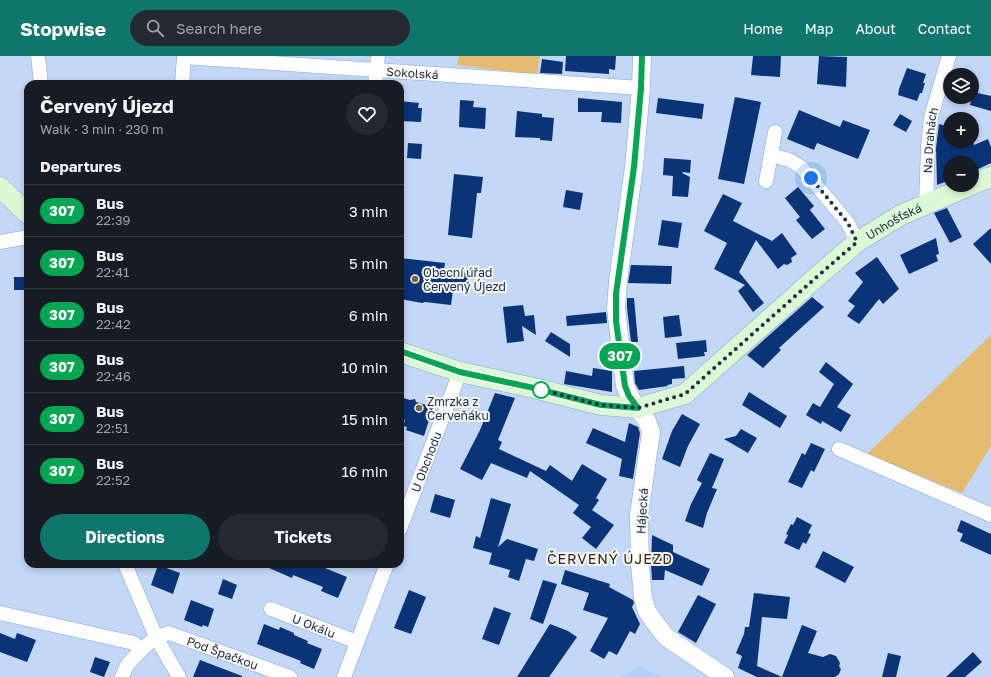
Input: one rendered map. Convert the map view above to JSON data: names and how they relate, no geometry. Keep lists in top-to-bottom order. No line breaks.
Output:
{"streets":{"main road":["Unhošťská"],"street":["Sokolská","Na Drahách","U Obchodu","Hájecká","U Okálu","Pod Špačkou"]},"crossings":[["Sokolská","Hájecká"],["Na Drahách","Unhošťská"],["Unhošťská","U Obchodu"],["Unhošťská","Hájecká"]],"districts":["ČERVENÝ ÚJEZD"],"places":["Obecní úřad Červený Újezd","Zmrzka z Červeňáku"],"lines":["bus line 307"],"page":{"header":"Stopwise","search":"Search here","nav":["Home","Map","About","Contact"],"on_map":"307","map_buttons":["+","−"],"heading":[["Červený Újezd","Walk · 3 min · 230 m"],"Departures"],"list":[{"mark":"307","name":"Bus","note":"22:39","value":"3 min"},{"mark":"307","name":"Bus","note":"22:41","value":"5 min"},{"mark":"307","name":"Bus","note":"22:42","value":"6 min"},{"mark":"307","name":"Bus","note":"22:46","value":"10 min"},{"mark":"307","name":"Bus","note":"22:51","value":"15 min"},{"mark":"307","name":"Bus","note":"22:52","value":"16 min"}],"buttons":["Directions","Tickets"]}}
